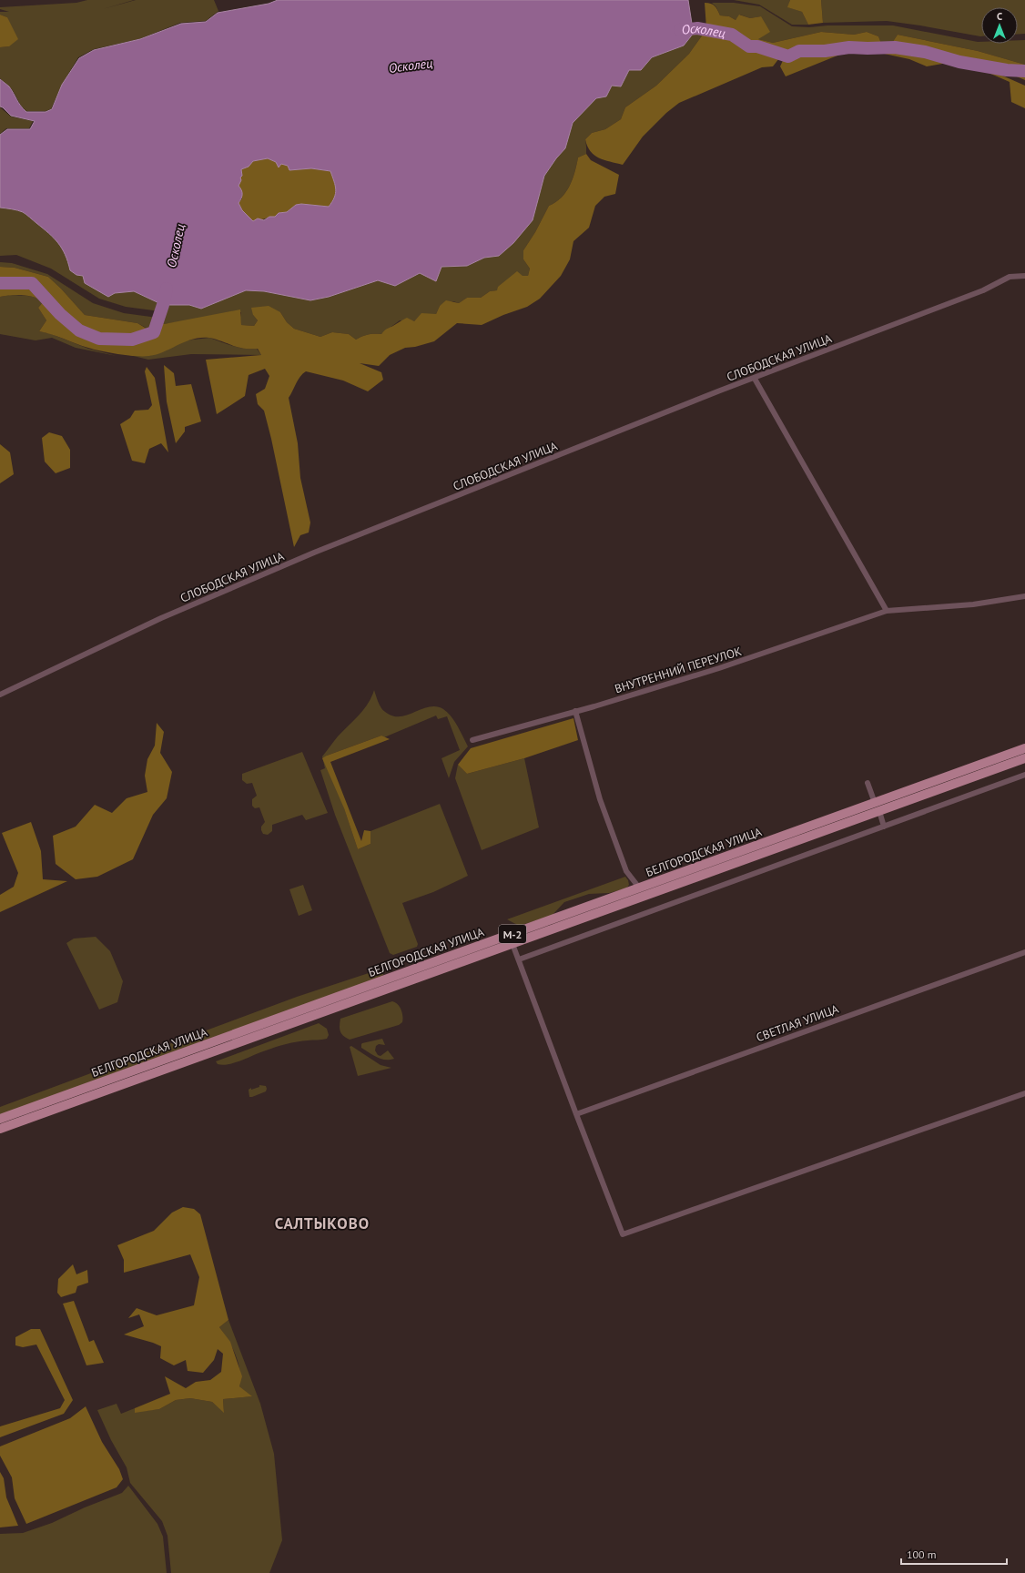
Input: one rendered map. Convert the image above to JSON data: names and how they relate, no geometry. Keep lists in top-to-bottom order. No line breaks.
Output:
{"streets":{"main road":["БЕЛГОРОДСКАЯ УЛИЦА","М-2"],"street":["СЛОБОДСКАЯ УЛИЦА","ВНУТРЕННИЙ ПЕРЕУЛОК","СВЕТЛАЯ УЛИЦА"]},"districts":["САЛТЫКОВО"],"water":["Осколец"],"scale_bar":"100 m","north":"top"}
